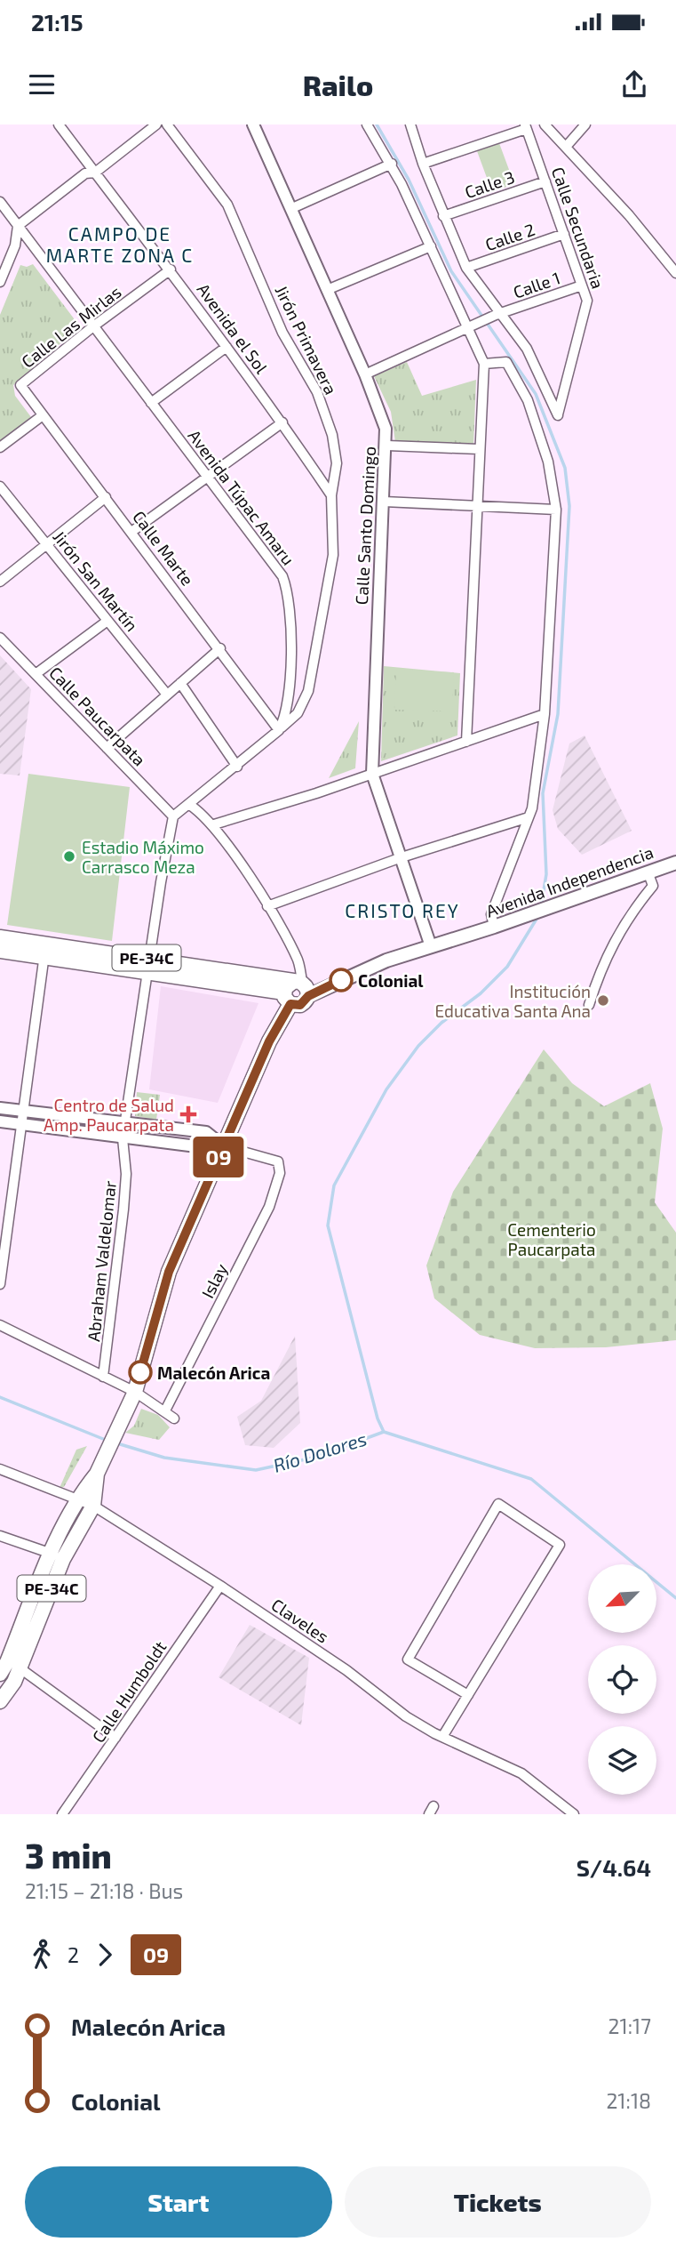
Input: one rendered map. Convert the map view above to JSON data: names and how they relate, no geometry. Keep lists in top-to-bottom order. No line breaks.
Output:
{"streets":{"main road":["Avenida Independencia","PE-34C"],"street":["Calle 3","Calle Secundaria","Calle 2","Calle 1","Calle Las Mirlas","Avenida el Sol","Jirón Primavera","Avenida Túpac Amaru","Calle Santo Domingo","Calle Marte","Jirón San Martín","Calle Paucarpata","Abraham Valdelomar","Islay","Claveles","Calle Humboldt"]},"crossings":[["Calle 3","Calle Secundaria"],["Calle Secundaria","Calle 2"],["Calle Secundaria","Calle 1"],["Calle 1","Calle Santo Domingo"],["Calle Las Mirlas","Avenida el Sol"],["Calle Las Mirlas","Avenida Túpac Amaru"],["Calle Las Mirlas","Calle Marte"],["Avenida el Sol","Jirón Primavera"],["Jirón Primavera","Avenida Túpac Amaru"],["Jirón Primavera","Calle Marte"],["Avenida Túpac Amaru","Calle Marte"],["Calle Santo Domingo","Avenida Independencia"],["Calle Paucarpata","Abraham Valdelomar"],["Avenida Independencia","PE-34C"],["PE-34C","Abraham Valdelomar"],["PE-34C","Islay"],["PE-34C","Claveles"],["Claveles","Calle Humboldt"]],"districts":["CAMPO DE MARTE ZONA C","CRISTO REY"],"water":["Río Dolores"],"parks":["Cementerio Paucarpata"],"places":{"other":["Estadio Máximo Carrasco Meza","Colonial","Institución Educativa Santa Ana","Malecón Arica"],"health":["Centro de Salud Amp. Paucarpata"]},"lines":["bus line 09"],"north":"bottom left","page":{"status":"21:15","header":"Railo","on_map":"09","heading":["3 min","21:15 – 21:18 · Bus","S/4.64"],"legs":["2","09"],"list":[{"name":"Malecón Arica","value":"21:17"},{"name":"Colonial","value":"21:18"}],"buttons":["Start","Tickets"]}}
